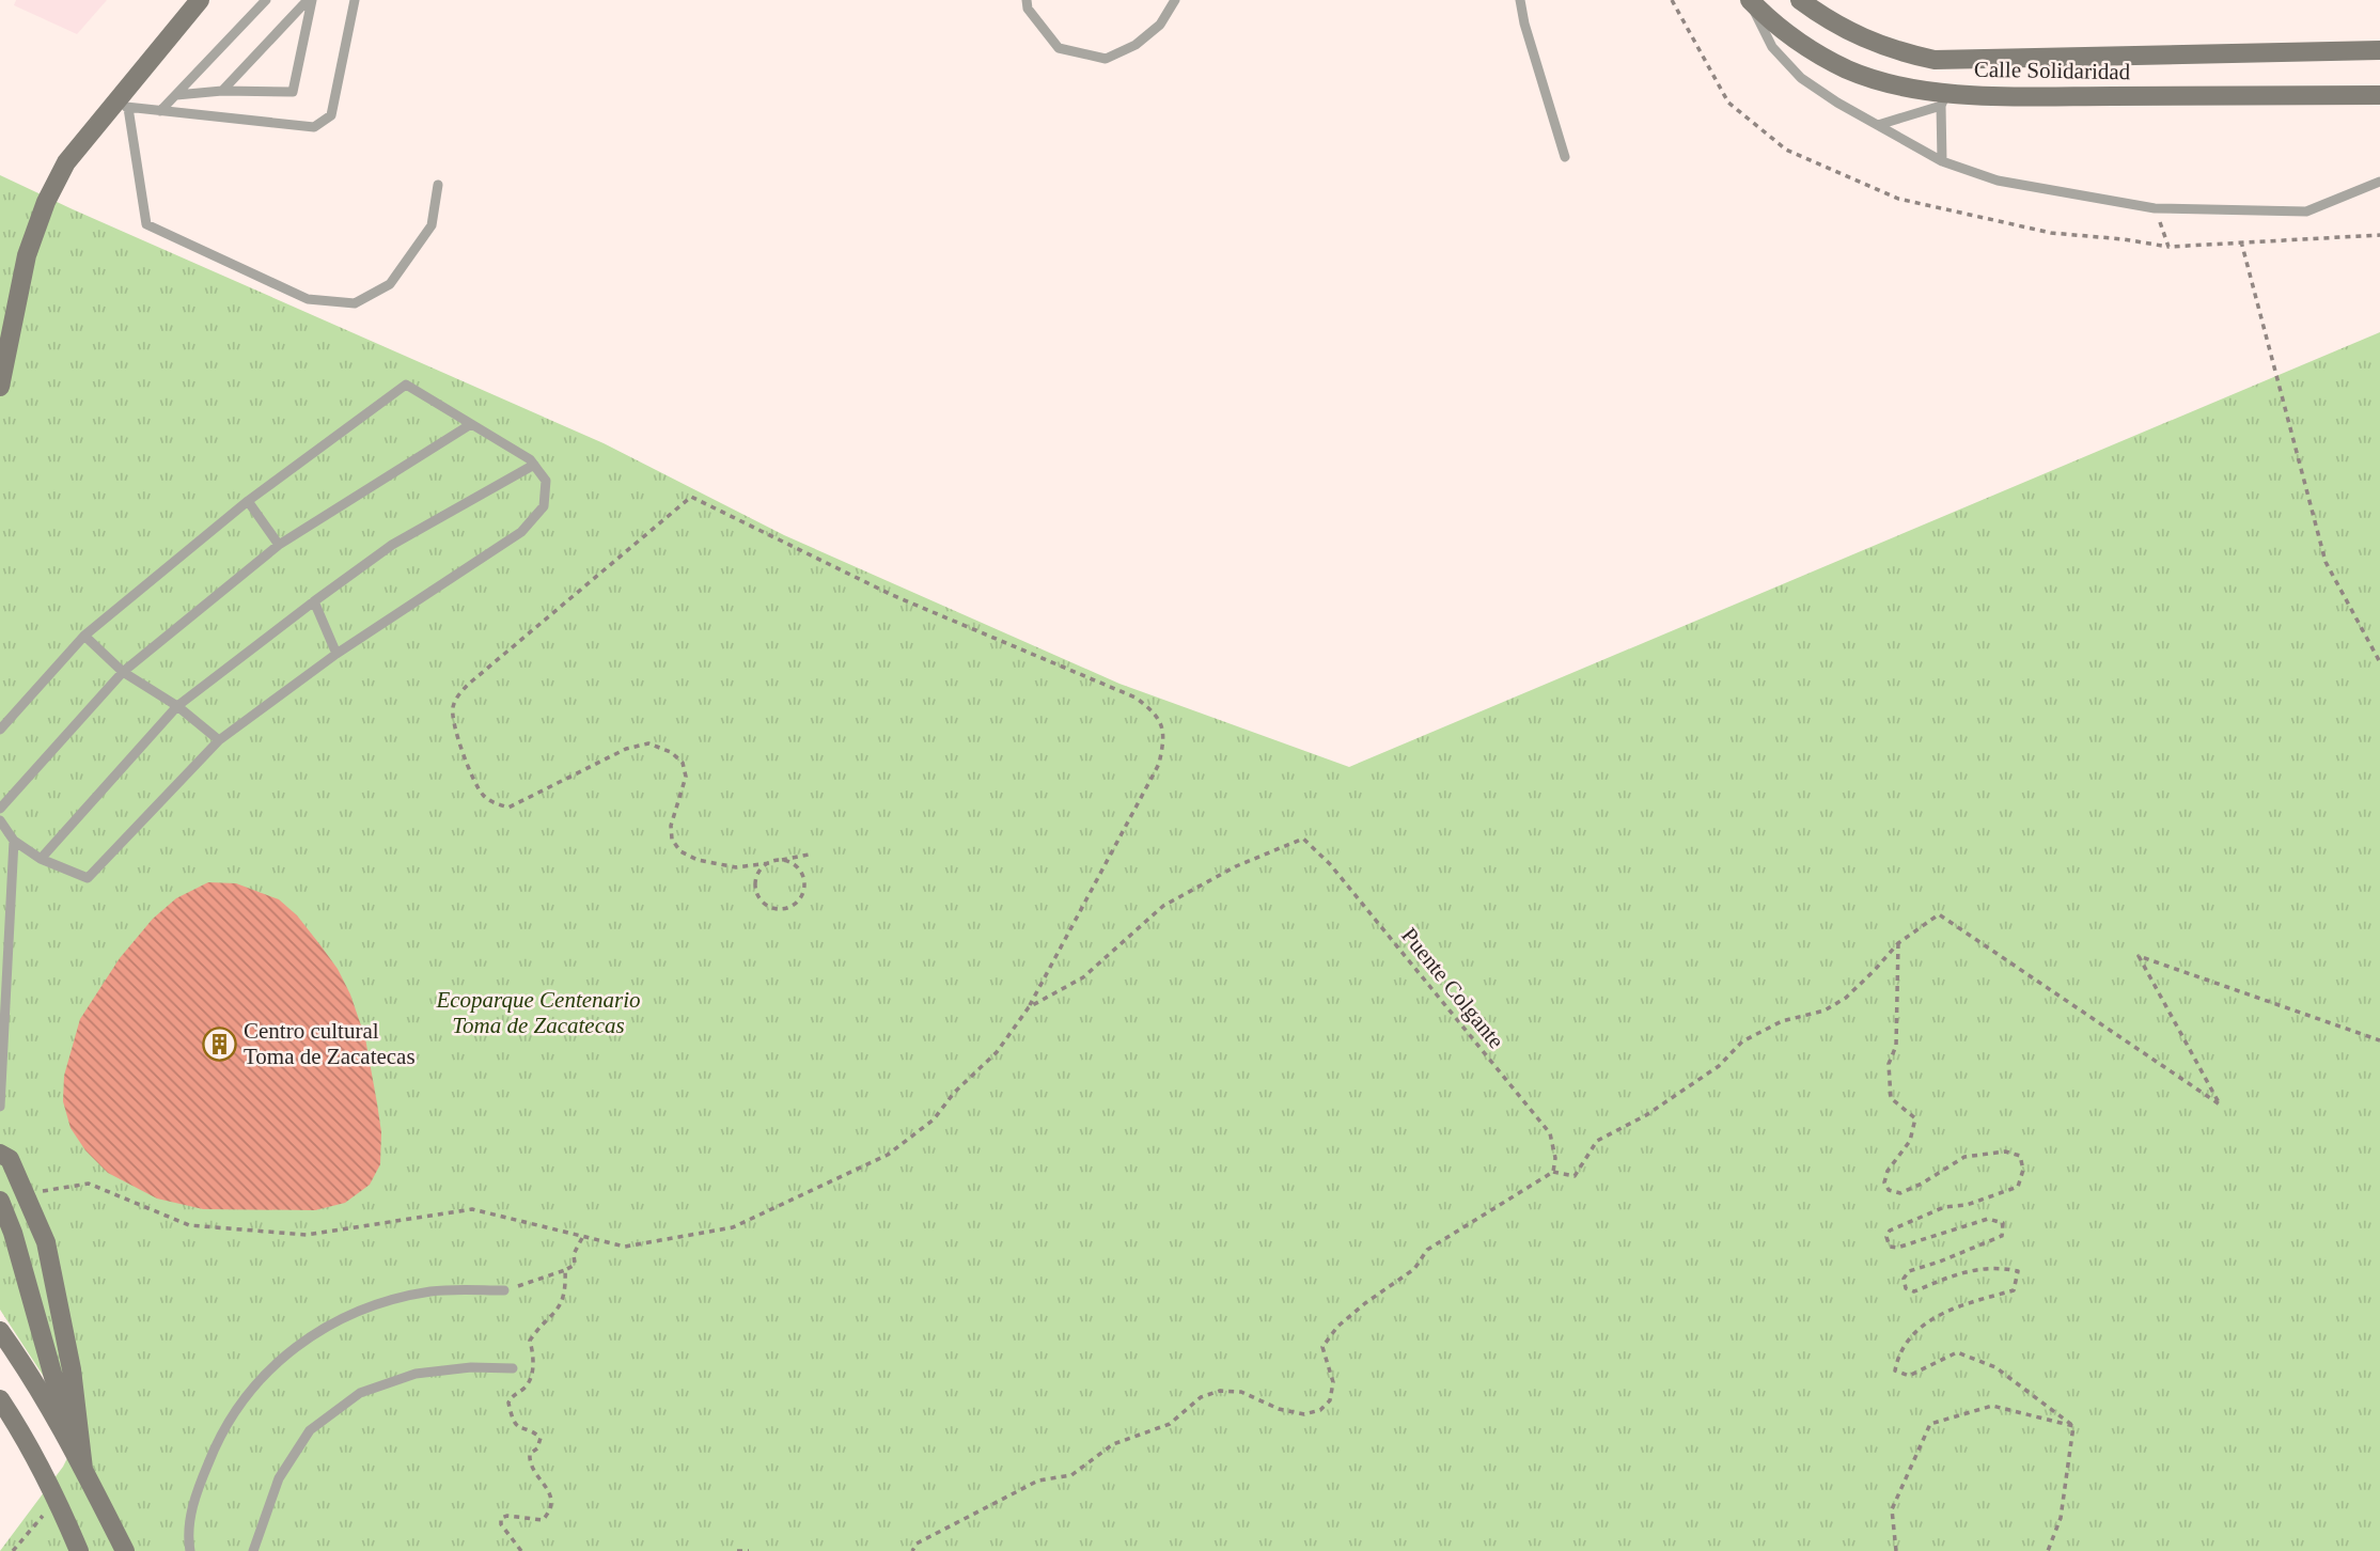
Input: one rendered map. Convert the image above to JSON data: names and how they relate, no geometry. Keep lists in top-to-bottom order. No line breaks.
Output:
{"streets":{"main road":["Calle Solidaridad"],"path":["Puente Colgante"]},"parks":["Ecoparque Centenario Toma de Zacatecas"],"places":{"building":["Centro cultural Toma de Zacatecas"]}}
